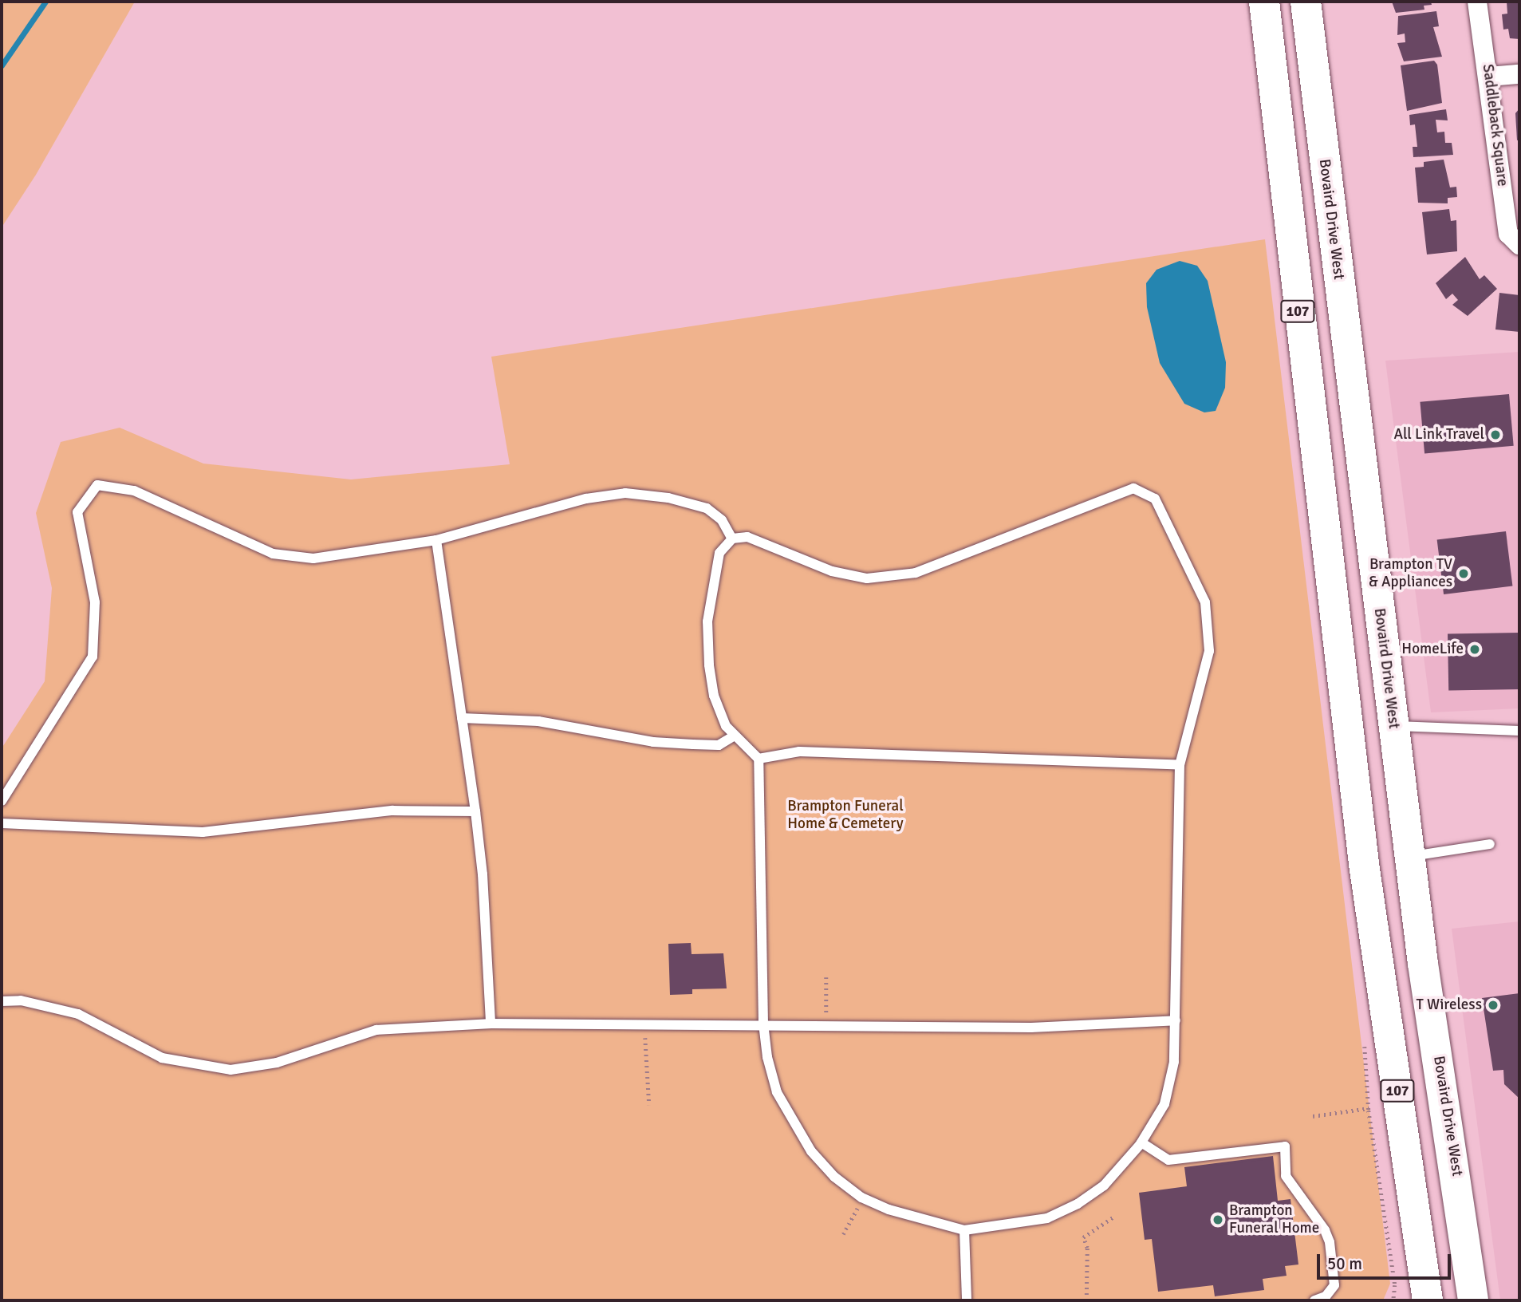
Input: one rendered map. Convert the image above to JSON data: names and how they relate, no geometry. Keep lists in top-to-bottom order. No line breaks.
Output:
{"streets":{"main road":["Bovaird Drive West","107"],"street":["Saddleback Square"]},"parks":["Brampton Funeral Home & Cemetery"],"places":["All Link Travel","Brampton TV & Appliances","HomeLife","T Wireless","Brampton Funeral Home"],"scale_bar":"50 m"}
